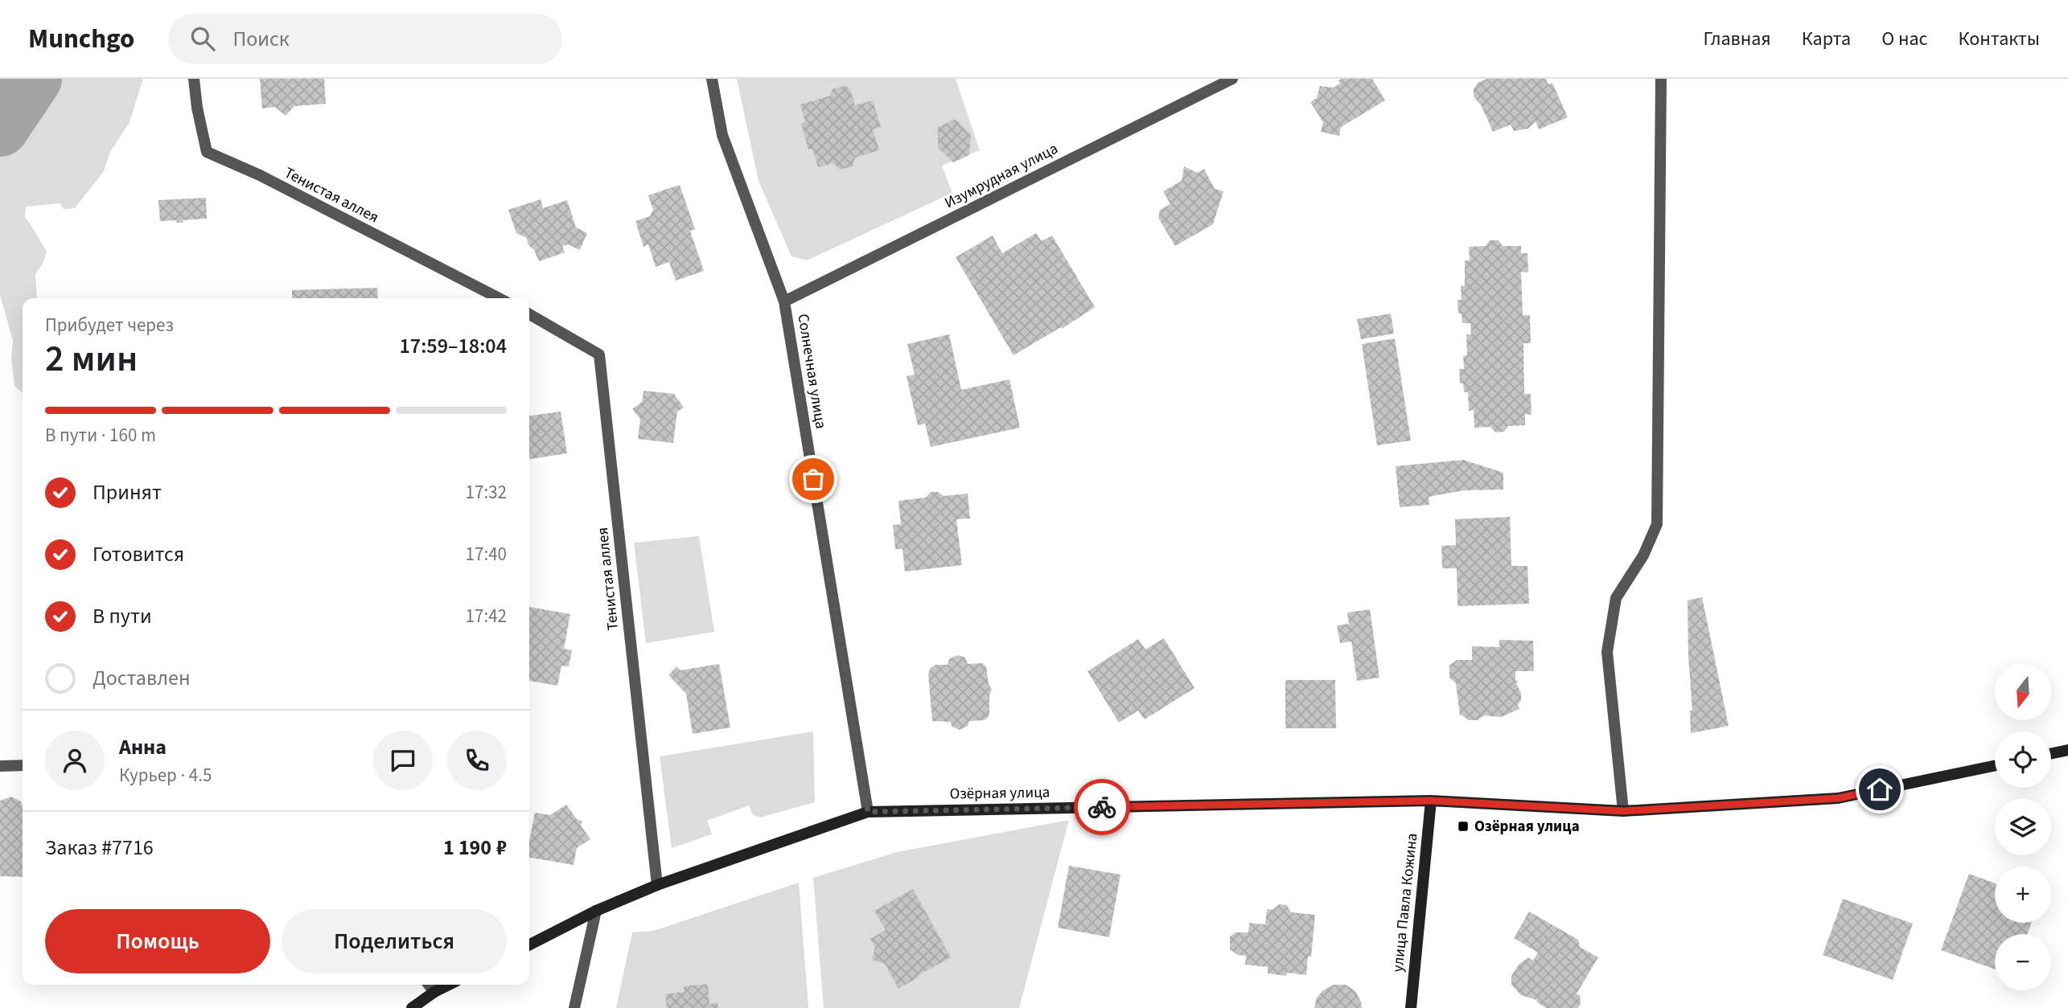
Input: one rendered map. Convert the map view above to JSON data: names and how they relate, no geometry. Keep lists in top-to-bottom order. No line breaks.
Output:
{"streets":{"street":["Изумрудная улица","Тенистая аллея","Солнечная улица","Озёрная улица","улица Павла Кожина"]},"crossings":[["Изумрудная улица","Солнечная улица"],["Тенистая аллея","Озёрная улица"],["Солнечная улица","Озёрная улица"],["Озёрная улица","улица Павла Кожина"]],"places":{"transit":["Озёрная улица"]},"north":"bottom","page":{"header":"Munchgo","search":"Поиск","nav":["Главная","Карта","О нас","Контакты"],"heading":["2 мин","Прибудет через","17:59–18:04"],"panel":["Анна","Курьер · 4.5","Заказ #7716","1 190 ₽"],"bar":"В пути · 160 m","list":[["Принят","17:32"],["Готовится","17:40"],["В пути","17:42"],"Доставлен"],"map_buttons":["+","−"],"buttons":["Помощь","Поделиться"]}}
